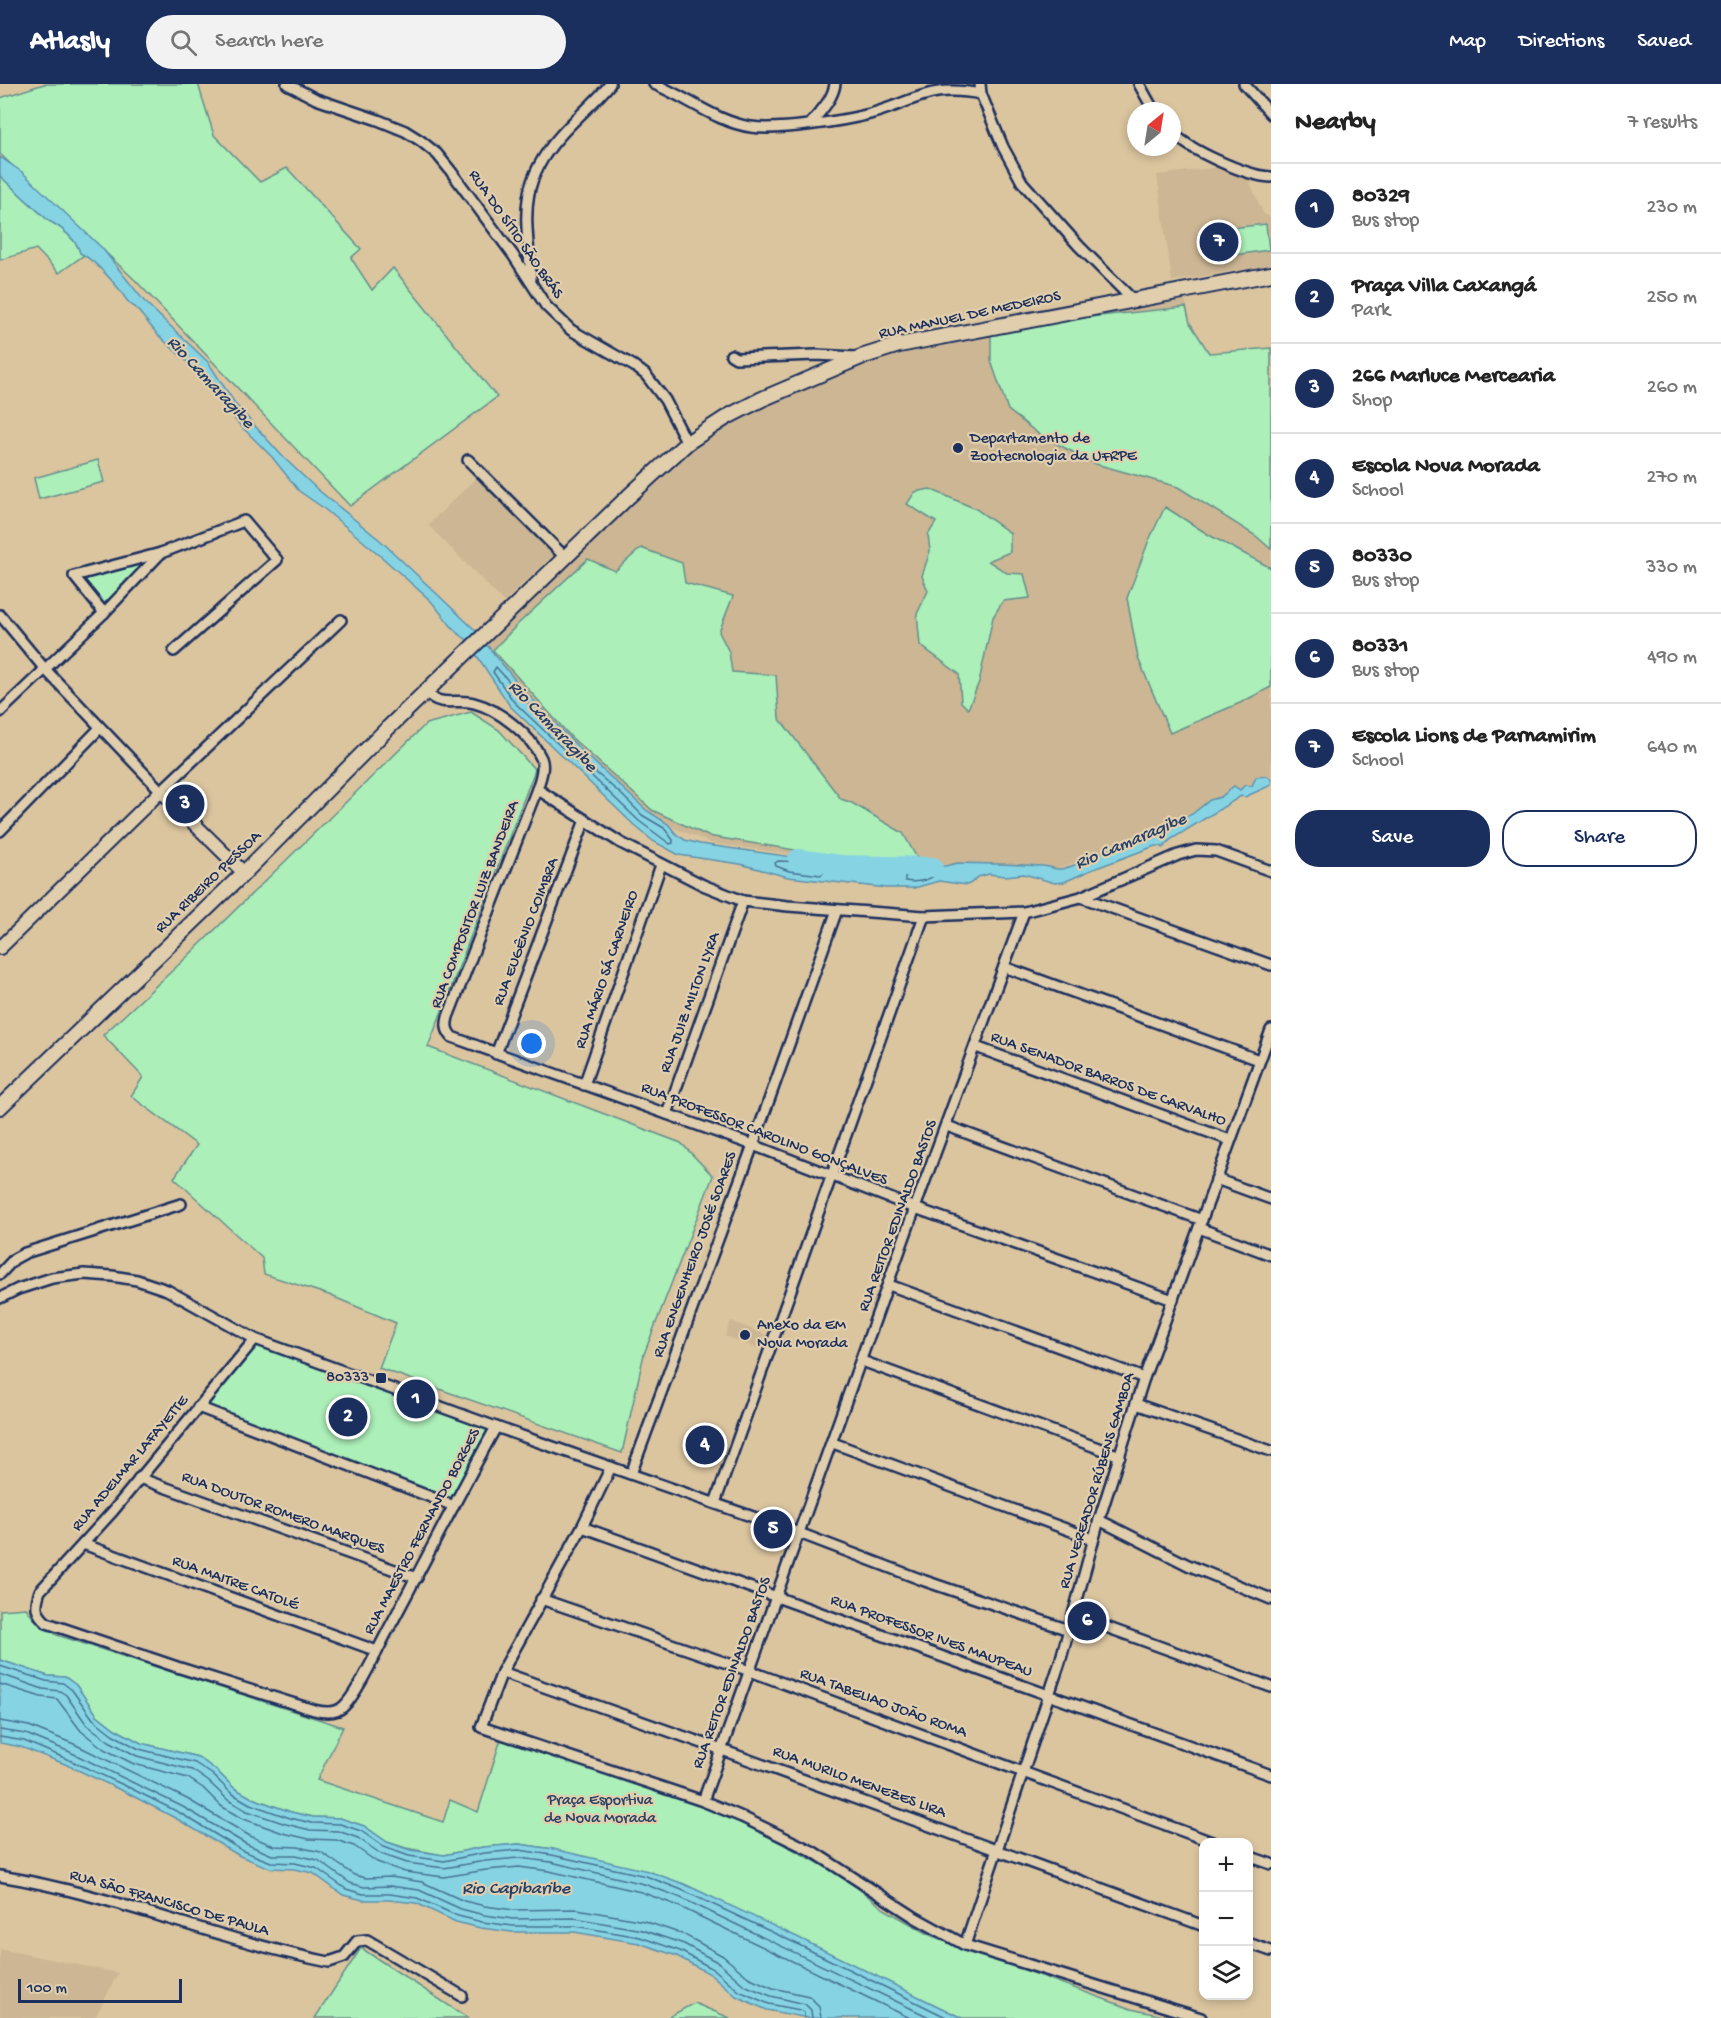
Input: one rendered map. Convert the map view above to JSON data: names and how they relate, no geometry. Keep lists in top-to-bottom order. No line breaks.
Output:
{"streets":{"main road":["RUA MANUEL DE MEDEIROS","RUA RIBEIRO PESSOA"],"street":["RUA DO SÍTIO SÃO BRÁS","RUA COMPOSITOR LUIZ BANDEIRA","RUA EUGÊNIO COIMBRA","RUA MÁRIO SÁ CARNEIRO","RUA JUIZ MILTON LYRA","RUA SENADOR BARROS DE CARVALHO","RUA PROFESSOR CAROLINO GONÇALVES","RUA REITOR EDINALDO BASTOS","RUA ENGENHEIRO JOSÉ SOARES","RUA ADELMAR LAFAYETTE","RUA VEREADOR RÚBENS GAMBOA","RUA DOUTOR ROMERO MARQUES","RUA MAESTRO FERNANDO BORGES","RUA MAITRE CATOLÉ","RUA PROFESSOR IVES MAUPEAU","RUA TABELIAO JOÃO ROMA","RUA MURILO MENEZES LIRA","RUA SÃO FRANCISCO DE PAULA"]},"crossings":[["RUA DO SÍTIO SÃO BRÁS","RUA MANUEL DE MEDEIROS"],["RUA MANUEL DE MEDEIROS","RUA RIBEIRO PESSOA"],["RUA RIBEIRO PESSOA","RUA COMPOSITOR LUIZ BANDEIRA"],["RUA COMPOSITOR LUIZ BANDEIRA","RUA PROFESSOR CAROLINO GONÇALVES"],["RUA EUGÊNIO COIMBRA","RUA PROFESSOR CAROLINO GONÇALVES"],["RUA MÁRIO SÁ CARNEIRO","RUA PROFESSOR CAROLINO GONÇALVES"],["RUA JUIZ MILTON LYRA","RUA PROFESSOR CAROLINO GONÇALVES"],["RUA SENADOR BARROS DE CARVALHO","RUA REITOR EDINALDO BASTOS"],["RUA SENADOR BARROS DE CARVALHO","RUA VEREADOR RÚBENS GAMBOA"],["RUA PROFESSOR CAROLINO GONÇALVES","RUA REITOR EDINALDO BASTOS"],["RUA PROFESSOR CAROLINO GONÇALVES","RUA ENGENHEIRO JOSÉ SOARES"],["RUA PROFESSOR CAROLINO GONÇALVES","RUA VEREADOR RÚBENS GAMBOA"],["RUA REITOR EDINALDO BASTOS","RUA PROFESSOR IVES MAUPEAU"],["RUA REITOR EDINALDO BASTOS","RUA TABELIAO JOÃO ROMA"],["RUA REITOR EDINALDO BASTOS","RUA MURILO MENEZES LIRA"],["RUA ADELMAR LAFAYETTE","RUA DOUTOR ROMERO MARQUES"],["RUA ADELMAR LAFAYETTE","RUA MAESTRO FERNANDO BORGES"],["RUA ADELMAR LAFAYETTE","RUA MAITRE CATOLÉ"],["RUA VEREADOR RÚBENS GAMBOA","RUA PROFESSOR IVES MAUPEAU"],["RUA VEREADOR RÚBENS GAMBOA","RUA TABELIAO JOÃO ROMA"],["RUA VEREADOR RÚBENS GAMBOA","RUA MURILO MENEZES LIRA"],["RUA DOUTOR ROMERO MARQUES","RUA MAESTRO FERNANDO BORGES"],["RUA MAESTRO FERNANDO BORGES","RUA MAITRE CATOLÉ"]],"water":["Rio Camaragibe","Rio Capibaribe"],"parks":["Praça Esportiva de Nova Morada"],"places":{"other":["Departamento de Zootecnologia da UFRPE","Anexo da EM Nova Morada"],"transit":["80333"]},"scale_bar":"100 m","north":"top right","page":{"header":"Atlasly","search":"Search here","nav":["Map","Directions","Saved"],"heading":["Nearby","7 results"],"list":[{"mark":"1","name":"80329","note":"Bus stop","value":"230 m"},{"mark":"2","name":"Praça Villa Caxangá","note":"Park","value":"250 m"},{"mark":"3","name":"266 Marluce Mercearia","note":"Shop","value":"260 m"},{"mark":"4","name":"Escola Nova Morada","note":"School","value":"270 m"},{"mark":"5","name":"80330","note":"Bus stop","value":"330 m"},{"mark":"6","name":"80331","note":"Bus stop","value":"490 m"},{"mark":"7","name":"Escola Lions de Parnamirim","note":"School","value":"640 m"}],"pins":["7","3","1","2","4","5","6"],"buttons":["Save","Share"],"map_buttons":["+","−"],"scale":"100 m"}}
